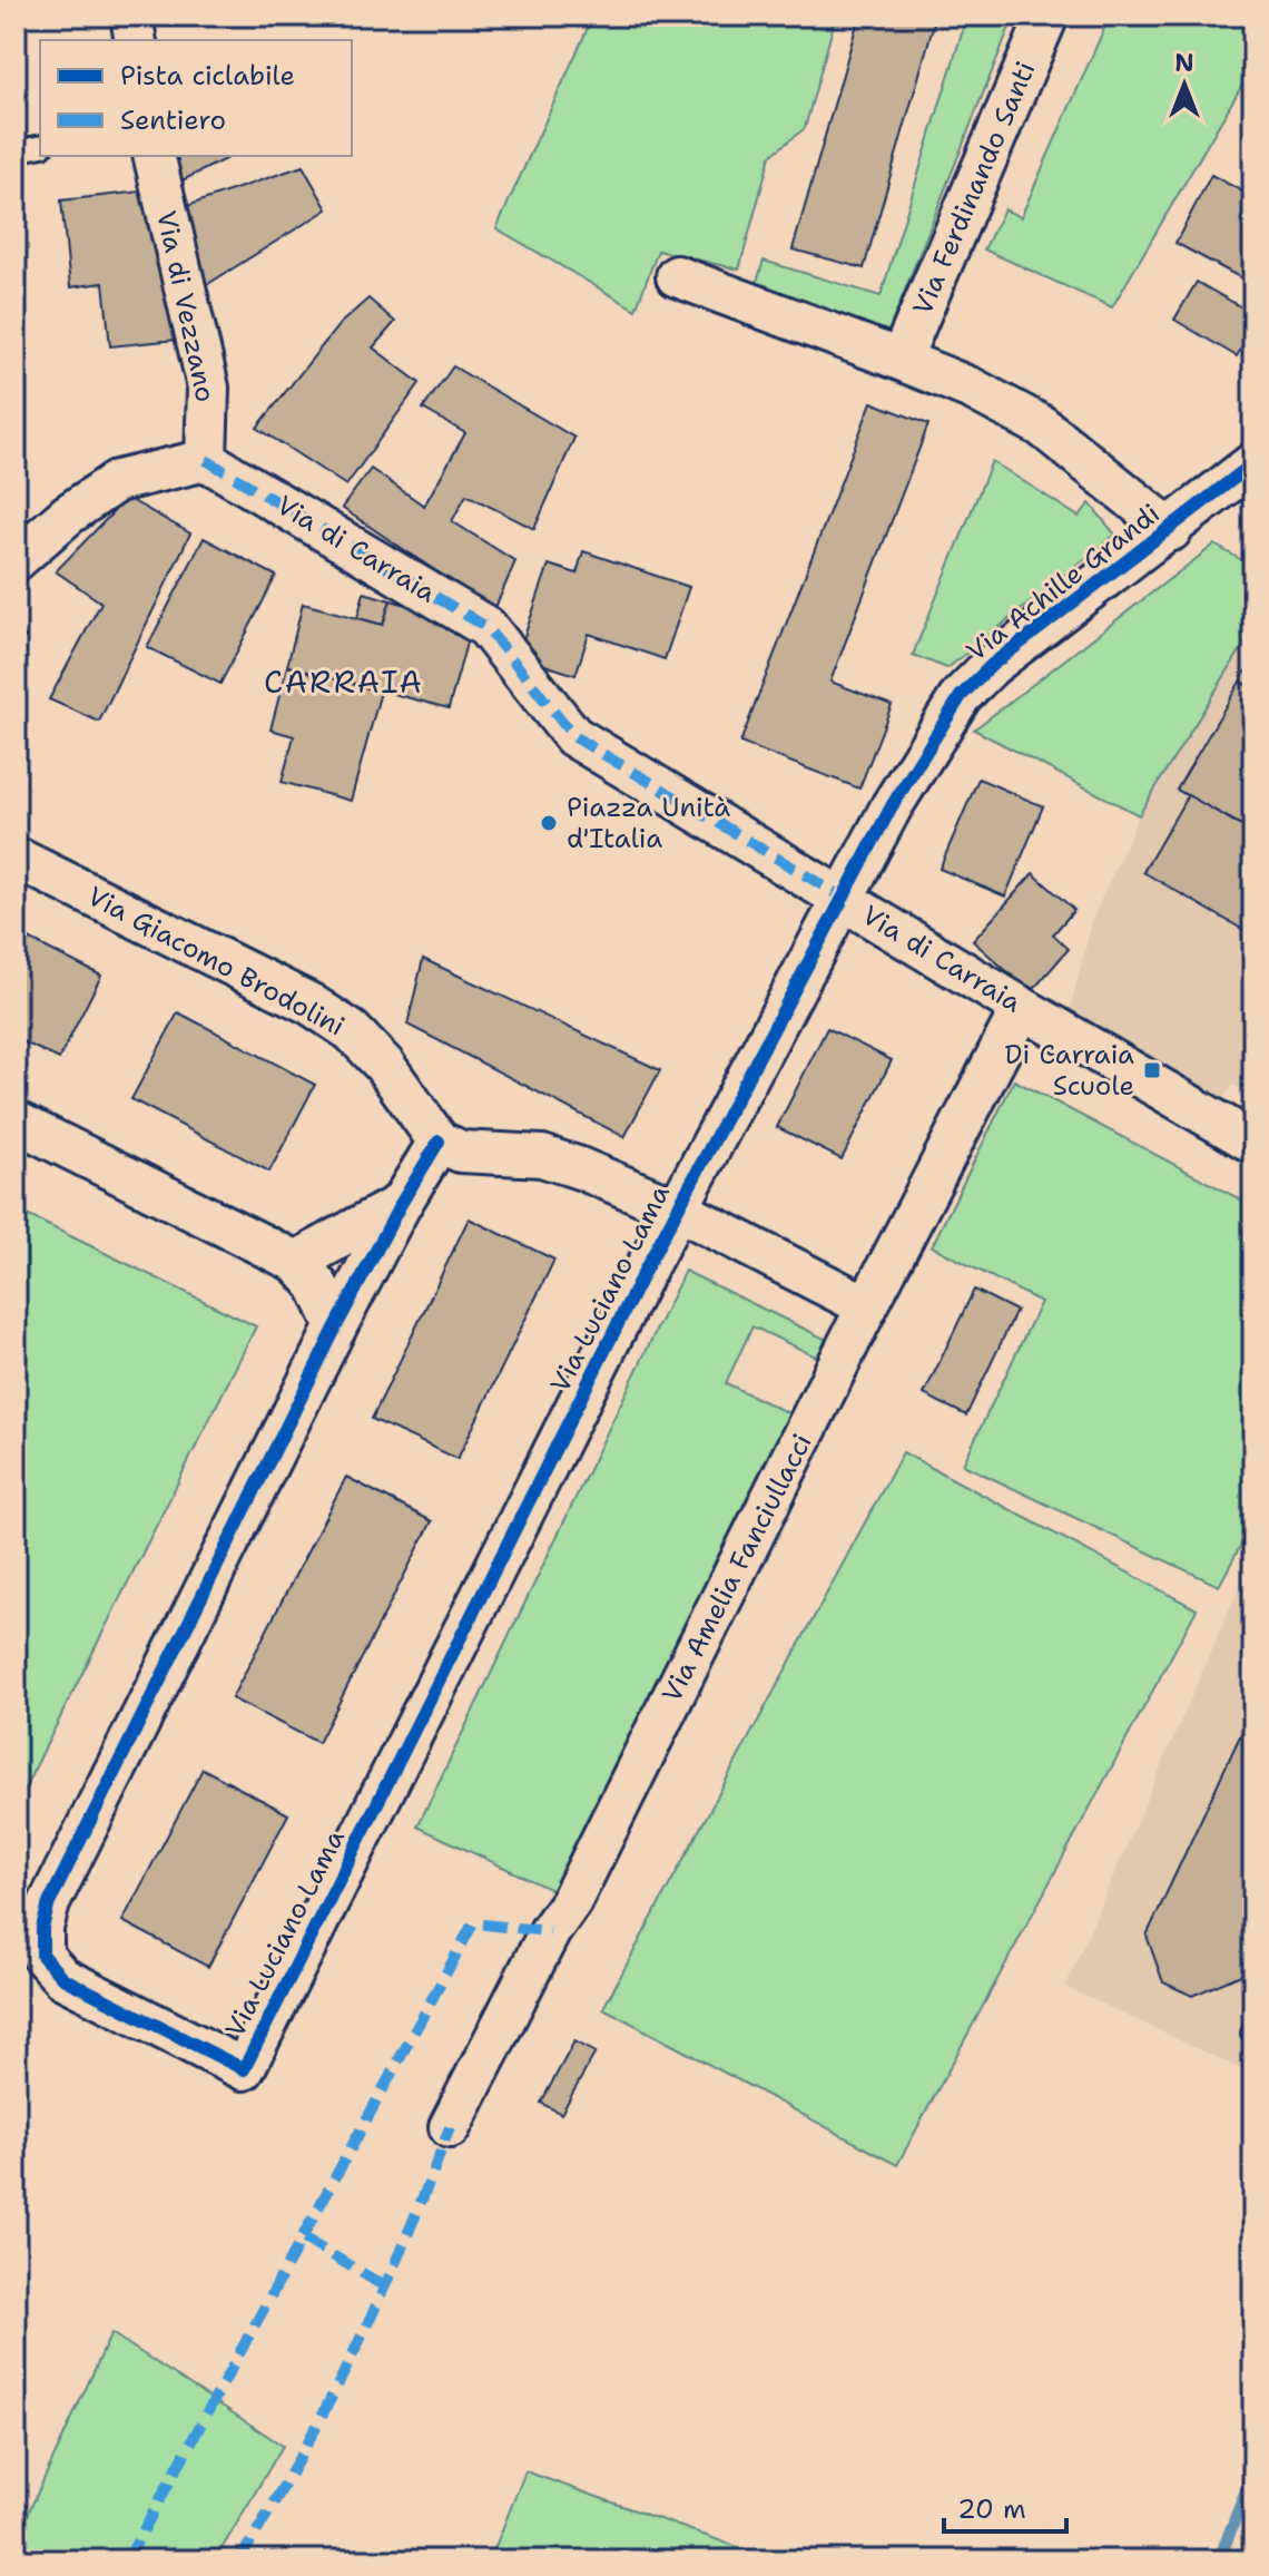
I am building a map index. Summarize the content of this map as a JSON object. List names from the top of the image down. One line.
{"streets":{"street":["Via Ferdinando Santi","Via di Vezzano","Via di Carraia","Via Achille Grandi","Via Giacomo Brodolini","Via Luciano Lama","Via Amelia Fanciullacci"]},"crossings":[["Via di Vezzano","Via di Carraia"],["Via di Carraia","Via Achille Grandi"],["Via di Carraia","Via Luciano Lama"],["Via di Carraia","Via Amelia Fanciullacci"],["Via Achille Grandi","Via Luciano Lama"],["Via Giacomo Brodolini","Via Luciano Lama"]],"districts":["CARRAIA"],"places":{"other":["Piazza Unità d'Italia"],"transit":["Di Carraia Scuole"]},"legend":["Pista ciclabile","Sentiero"],"scale_bar":"20 m","north":"top"}
